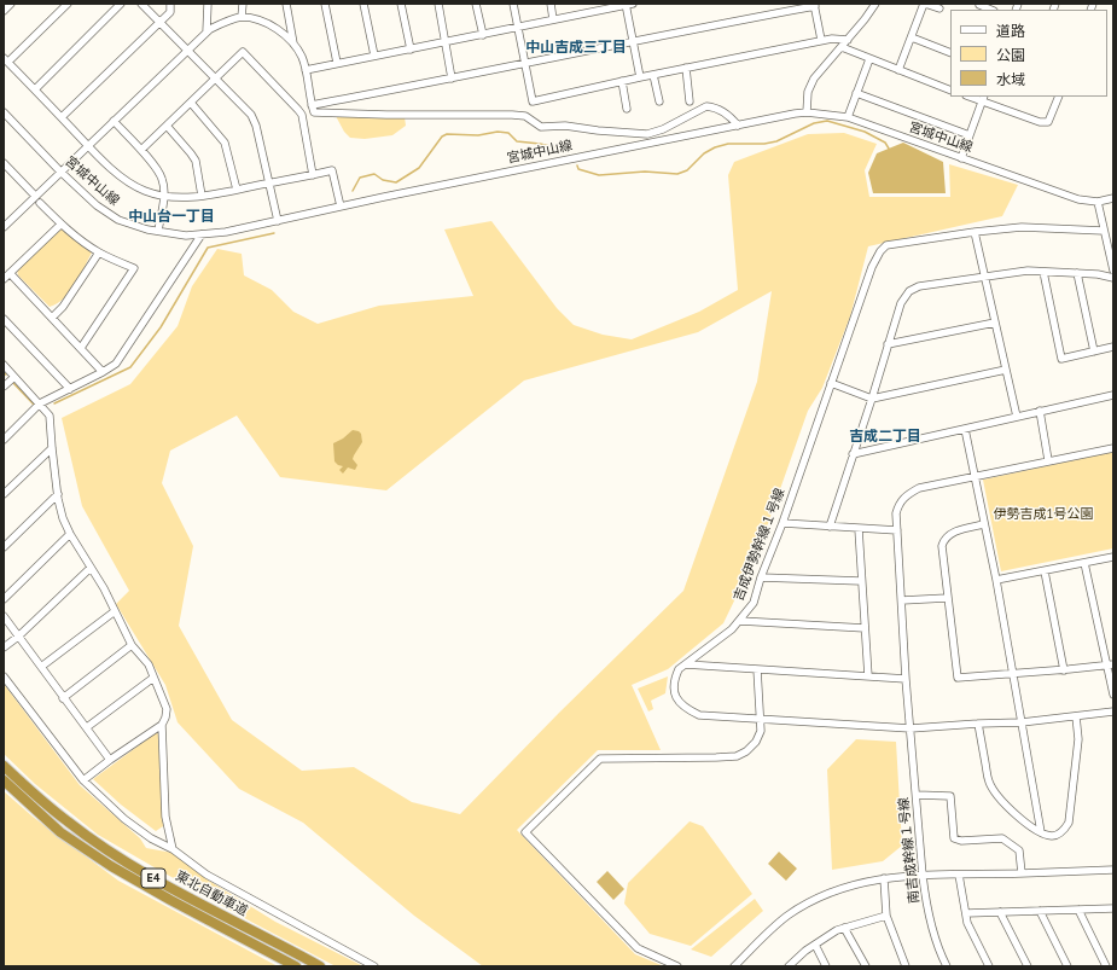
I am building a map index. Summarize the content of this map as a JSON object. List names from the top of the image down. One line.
{"streets":{"highway":["E4","東北自動車道"],"street":["宮城中山線","吉成伊勢幹線１号線","南吉成幹線１号線"]},"crossings":[["吉成伊勢幹線１号線","南吉成幹線１号線"]],"districts":["中山吉成三丁目","中山台一丁目","吉成二丁目"],"parks":["伊勢吉成1号公園"],"legend":["道路","公園","水域"]}
